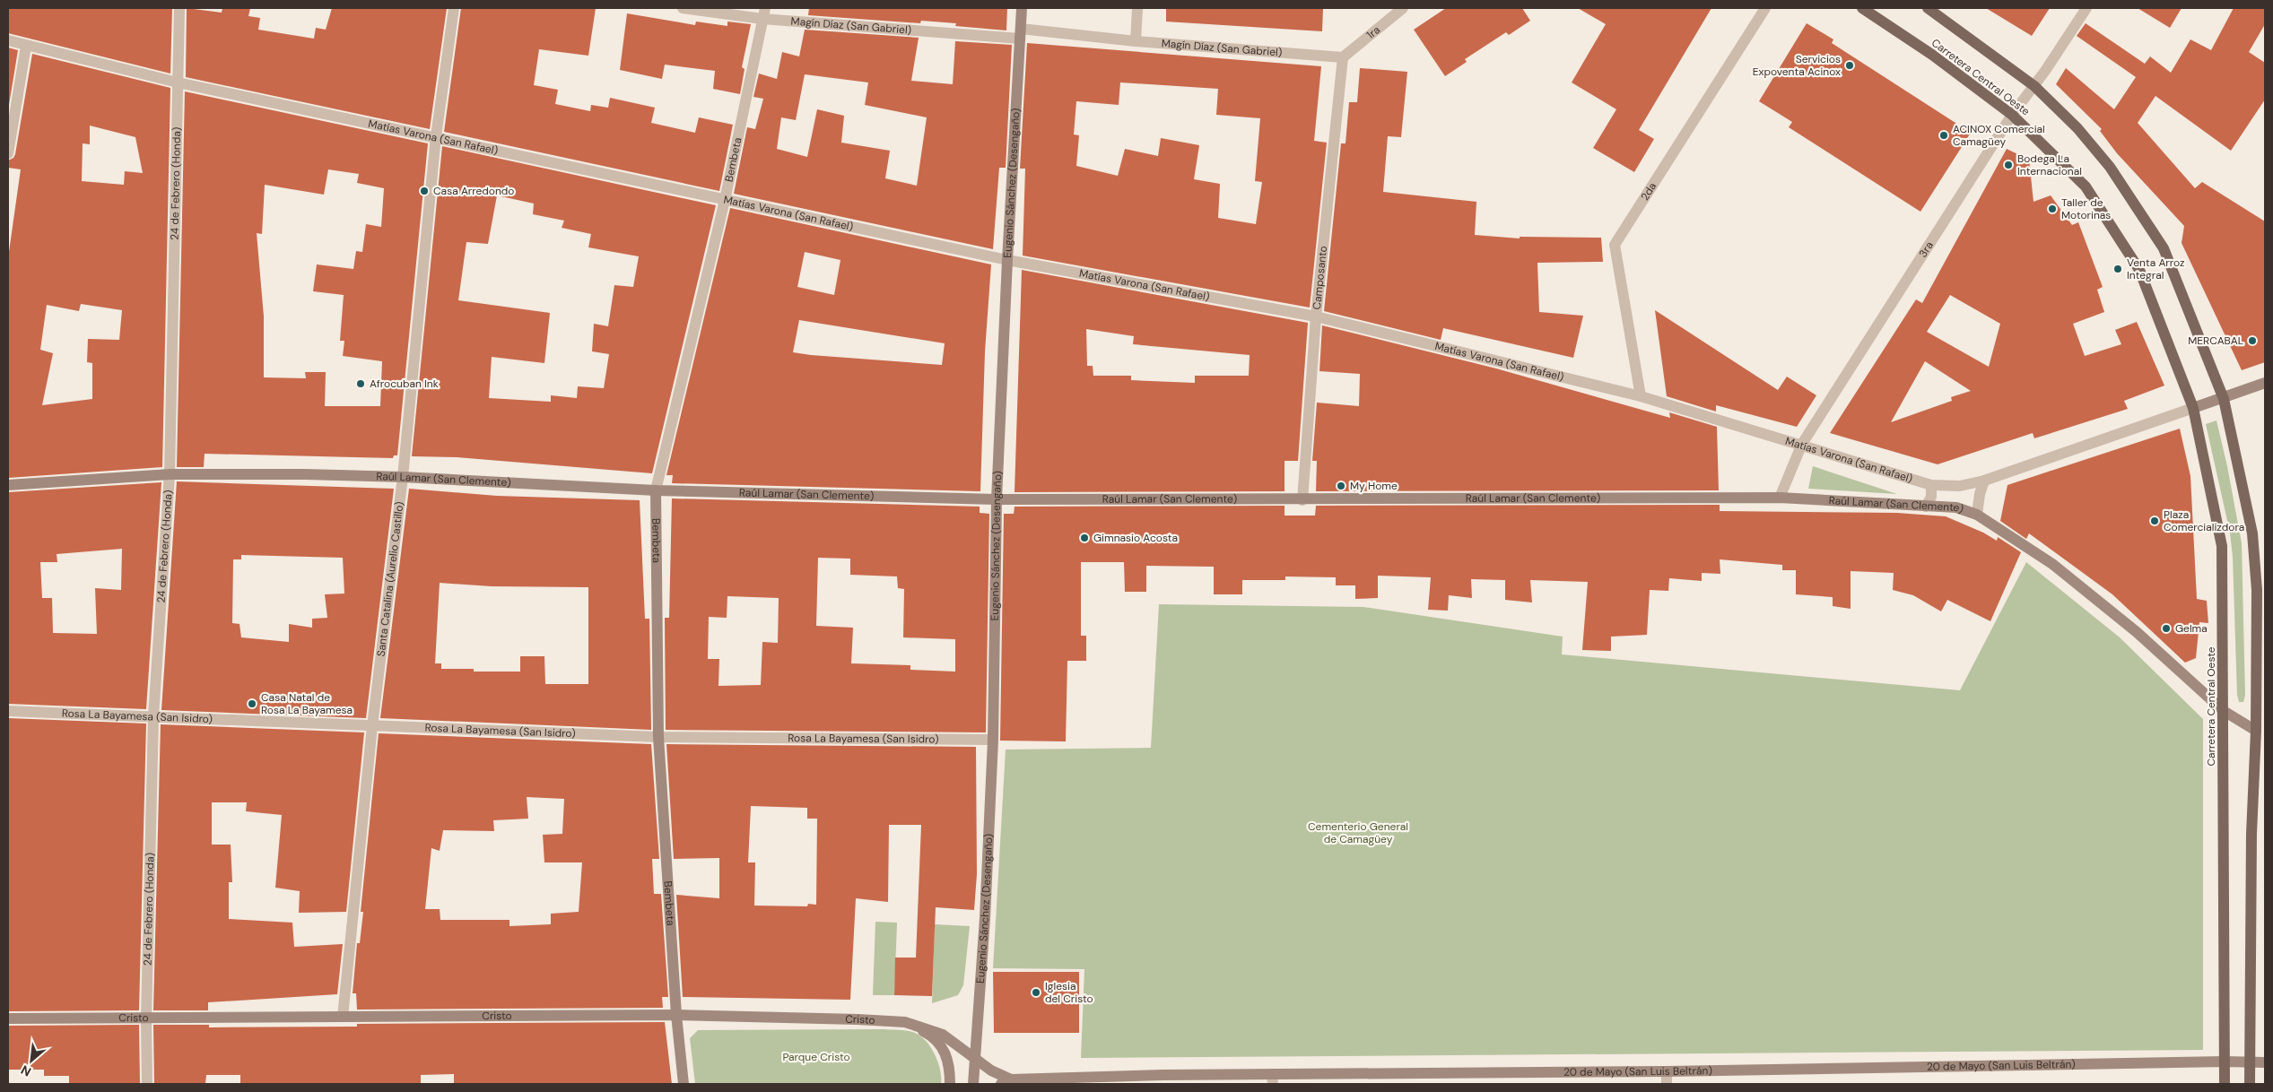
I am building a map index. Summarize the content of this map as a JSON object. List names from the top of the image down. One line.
{"streets":{"main road":["Carretera Central Oeste"],"street":["Magín Díaz (San Gabriel)","1ra","Matías Varona (San Rafael)","Bembeta","24 de Febrero (Honda)","Eugenio Sánchez (Desengaño)","2da","3ra","Camposanto","Raúl Lamar (San Clemente)","Santa Catalina (Aurelio Castillo)","Rosa La Bayamesa (San Isidro)","Cristo","20 de Mayo (San Luis Beltrán)"]},"crossings":[["Magín Díaz (San Gabriel)","1ra"],["Magín Díaz (San Gabriel)","Bembeta"],["Magín Díaz (San Gabriel)","Eugenio Sánchez (Desengaño)"],["Magín Díaz (San Gabriel)","Camposanto"],["1ra","Camposanto"],["Carretera Central Oeste","Matías Varona (San Rafael)"],["Carretera Central Oeste","3ra"],["Carretera Central Oeste","Raúl Lamar (San Clemente)"],["Carretera Central Oeste","20 de Mayo (San Luis Beltrán)"],["Matías Varona (San Rafael)","Bembeta"],["Matías Varona (San Rafael)","24 de Febrero (Honda)"],["Matías Varona (San Rafael)","Eugenio Sánchez (Desengaño)"],["Matías Varona (San Rafael)","2da"],["Matías Varona (San Rafael)","3ra"],["Matías Varona (San Rafael)","Camposanto"],["Matías Varona (San Rafael)","Santa Catalina (Aurelio Castillo)"],["Bembeta","Raúl Lamar (San Clemente)"],["Bembeta","Rosa La Bayamesa (San Isidro)"],["Bembeta","Cristo"],["24 de Febrero (Honda)","Raúl Lamar (San Clemente)"],["24 de Febrero (Honda)","Rosa La Bayamesa (San Isidro)"],["24 de Febrero (Honda)","Cristo"],["Eugenio Sánchez (Desengaño)","Raúl Lamar (San Clemente)"],["Eugenio Sánchez (Desengaño)","Rosa La Bayamesa (San Isidro)"],["Eugenio Sánchez (Desengaño)","Cristo"],["Eugenio Sánchez (Desengaño)","20 de Mayo (San Luis Beltrán)"],["3ra","Raúl Lamar (San Clemente)"],["Camposanto","Raúl Lamar (San Clemente)"],["Raúl Lamar (San Clemente)","Santa Catalina (Aurelio Castillo)"],["Santa Catalina (Aurelio Castillo)","Rosa La Bayamesa (San Isidro)"],["Santa Catalina (Aurelio Castillo)","Cristo"],["Cristo","20 de Mayo (San Luis Beltrán)"]],"parks":["Cementerio General de Camagüey","Parque Cristo"],"places":["Servicios Expoventa Acinox","ACINOX Comercial Camagüey","Bodega La Internacional","Casa Arredondo","Taller de Motorinas","Venta Arroz Integral","MERCABAL","Afrocuban Ink","My Home","Plaza Comercializdora","Gimnasio Acosta","Gelma","Casa Natal de Rosa La Bayamesa","Iglesia del Cristo"],"north":"bottom left"}
